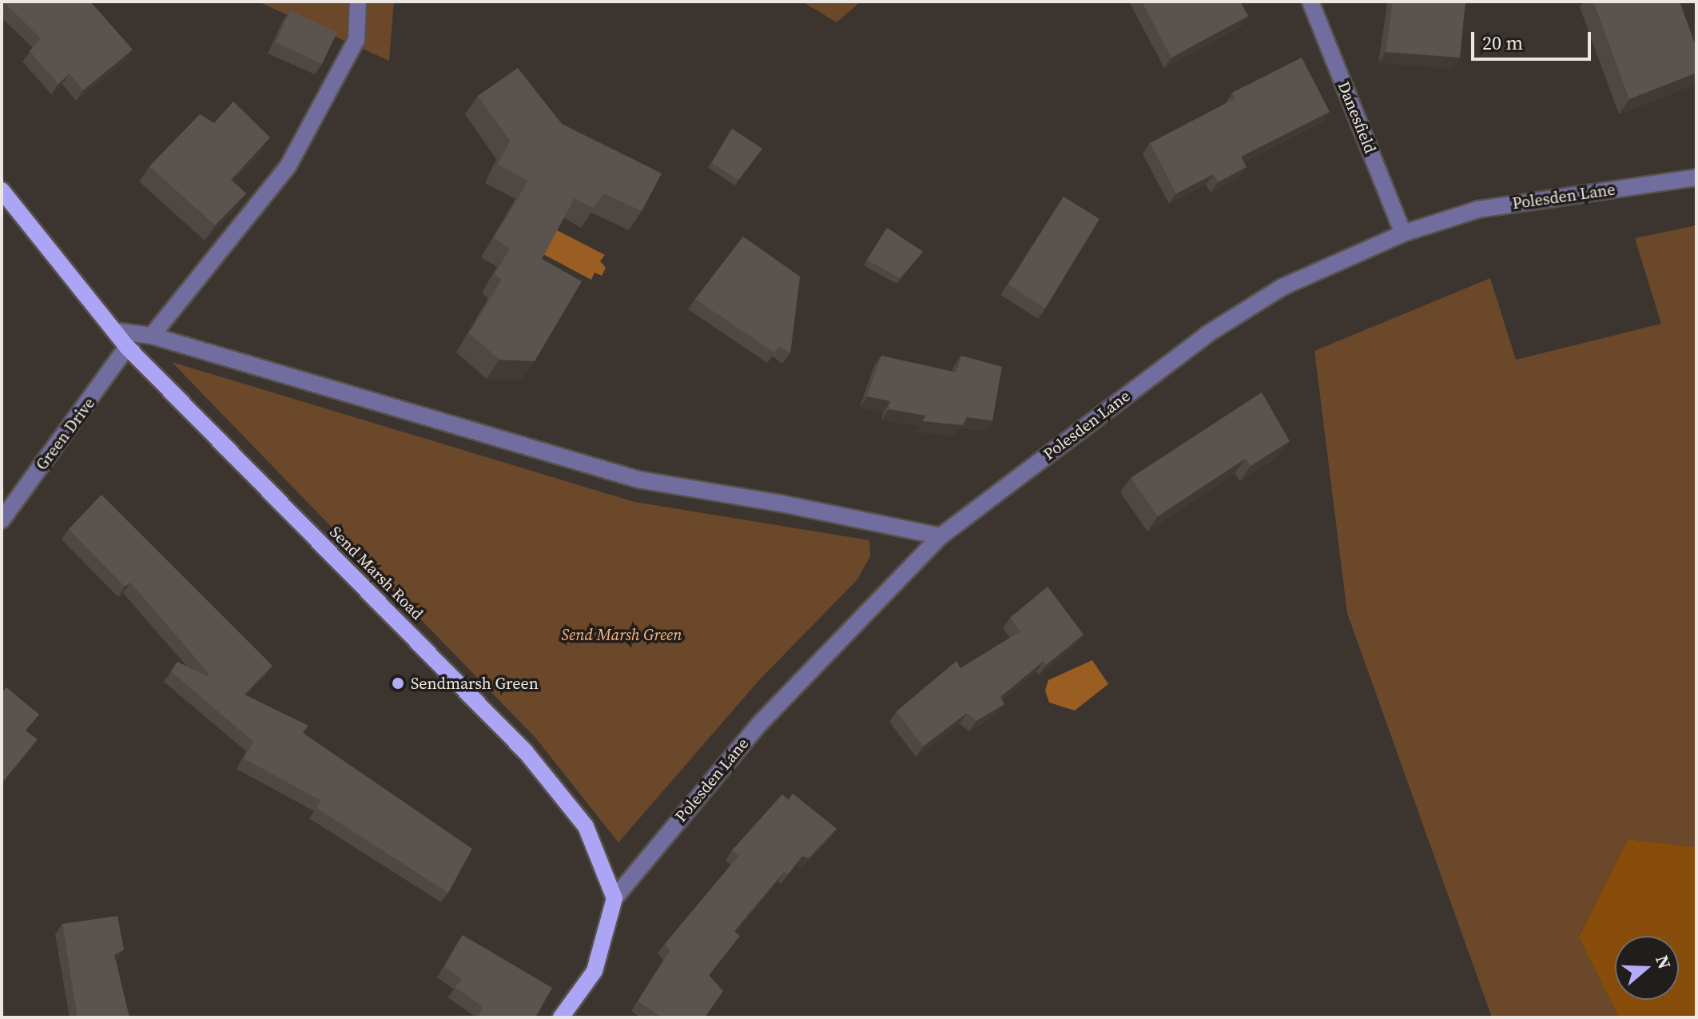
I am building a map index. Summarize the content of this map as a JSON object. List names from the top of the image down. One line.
{"streets":{"main road":["Send Marsh Road"],"street":["Danesfield","Polesden Lane","Green Drive"]},"crossings":[["Danesfield","Polesden Lane"],["Polesden Lane","Send Marsh Road"],["Green Drive","Send Marsh Road"]],"parks":["Send Marsh Green"],"places":["Sendmarsh Green"],"scale_bar":"20 m","north":"right"}
